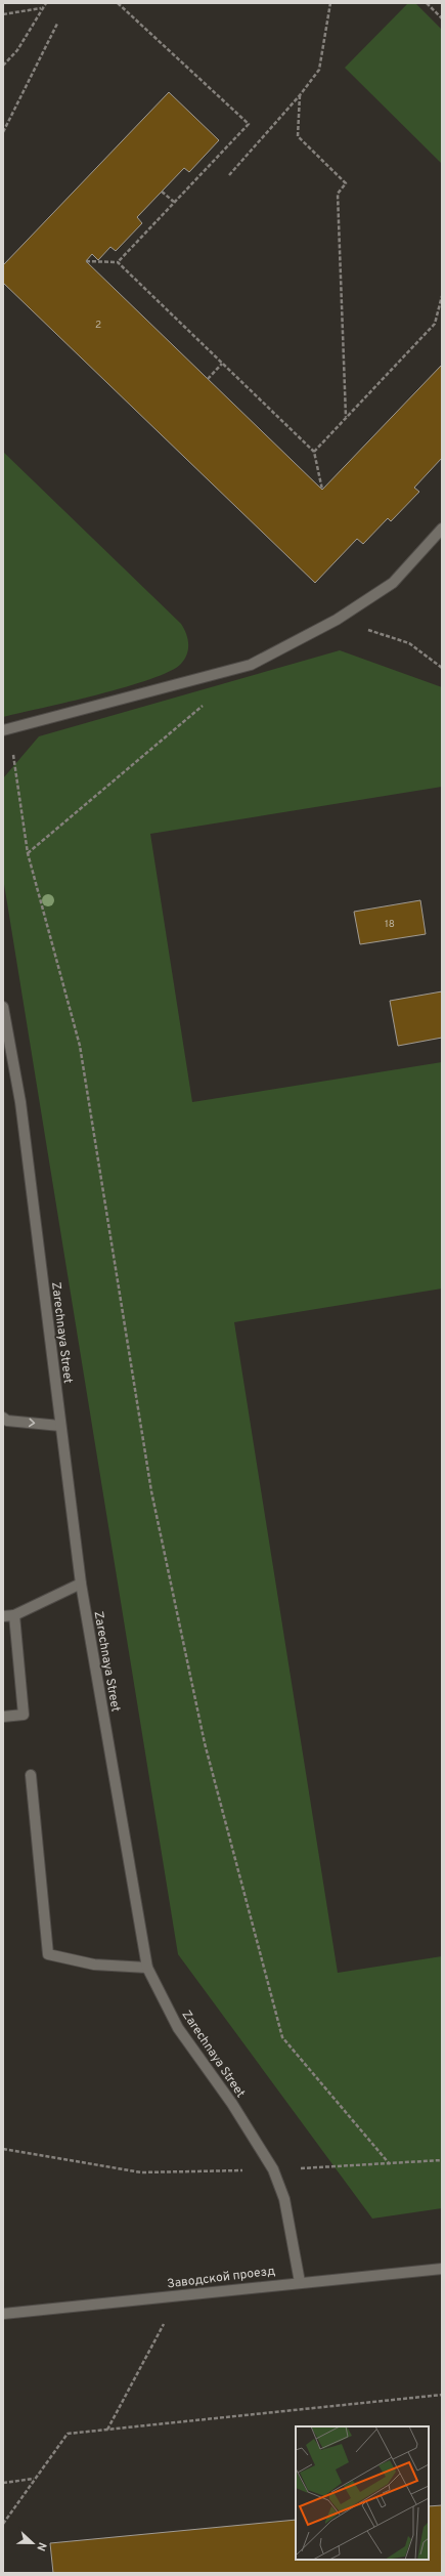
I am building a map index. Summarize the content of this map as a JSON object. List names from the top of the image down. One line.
{"streets":{"street":["Zarechnaya Street","Заводской проезд"]},"crossings":[["Zarechnaya Street","Заводской проезд"]],"house_numbers":["2","18"],"north":"right"}
